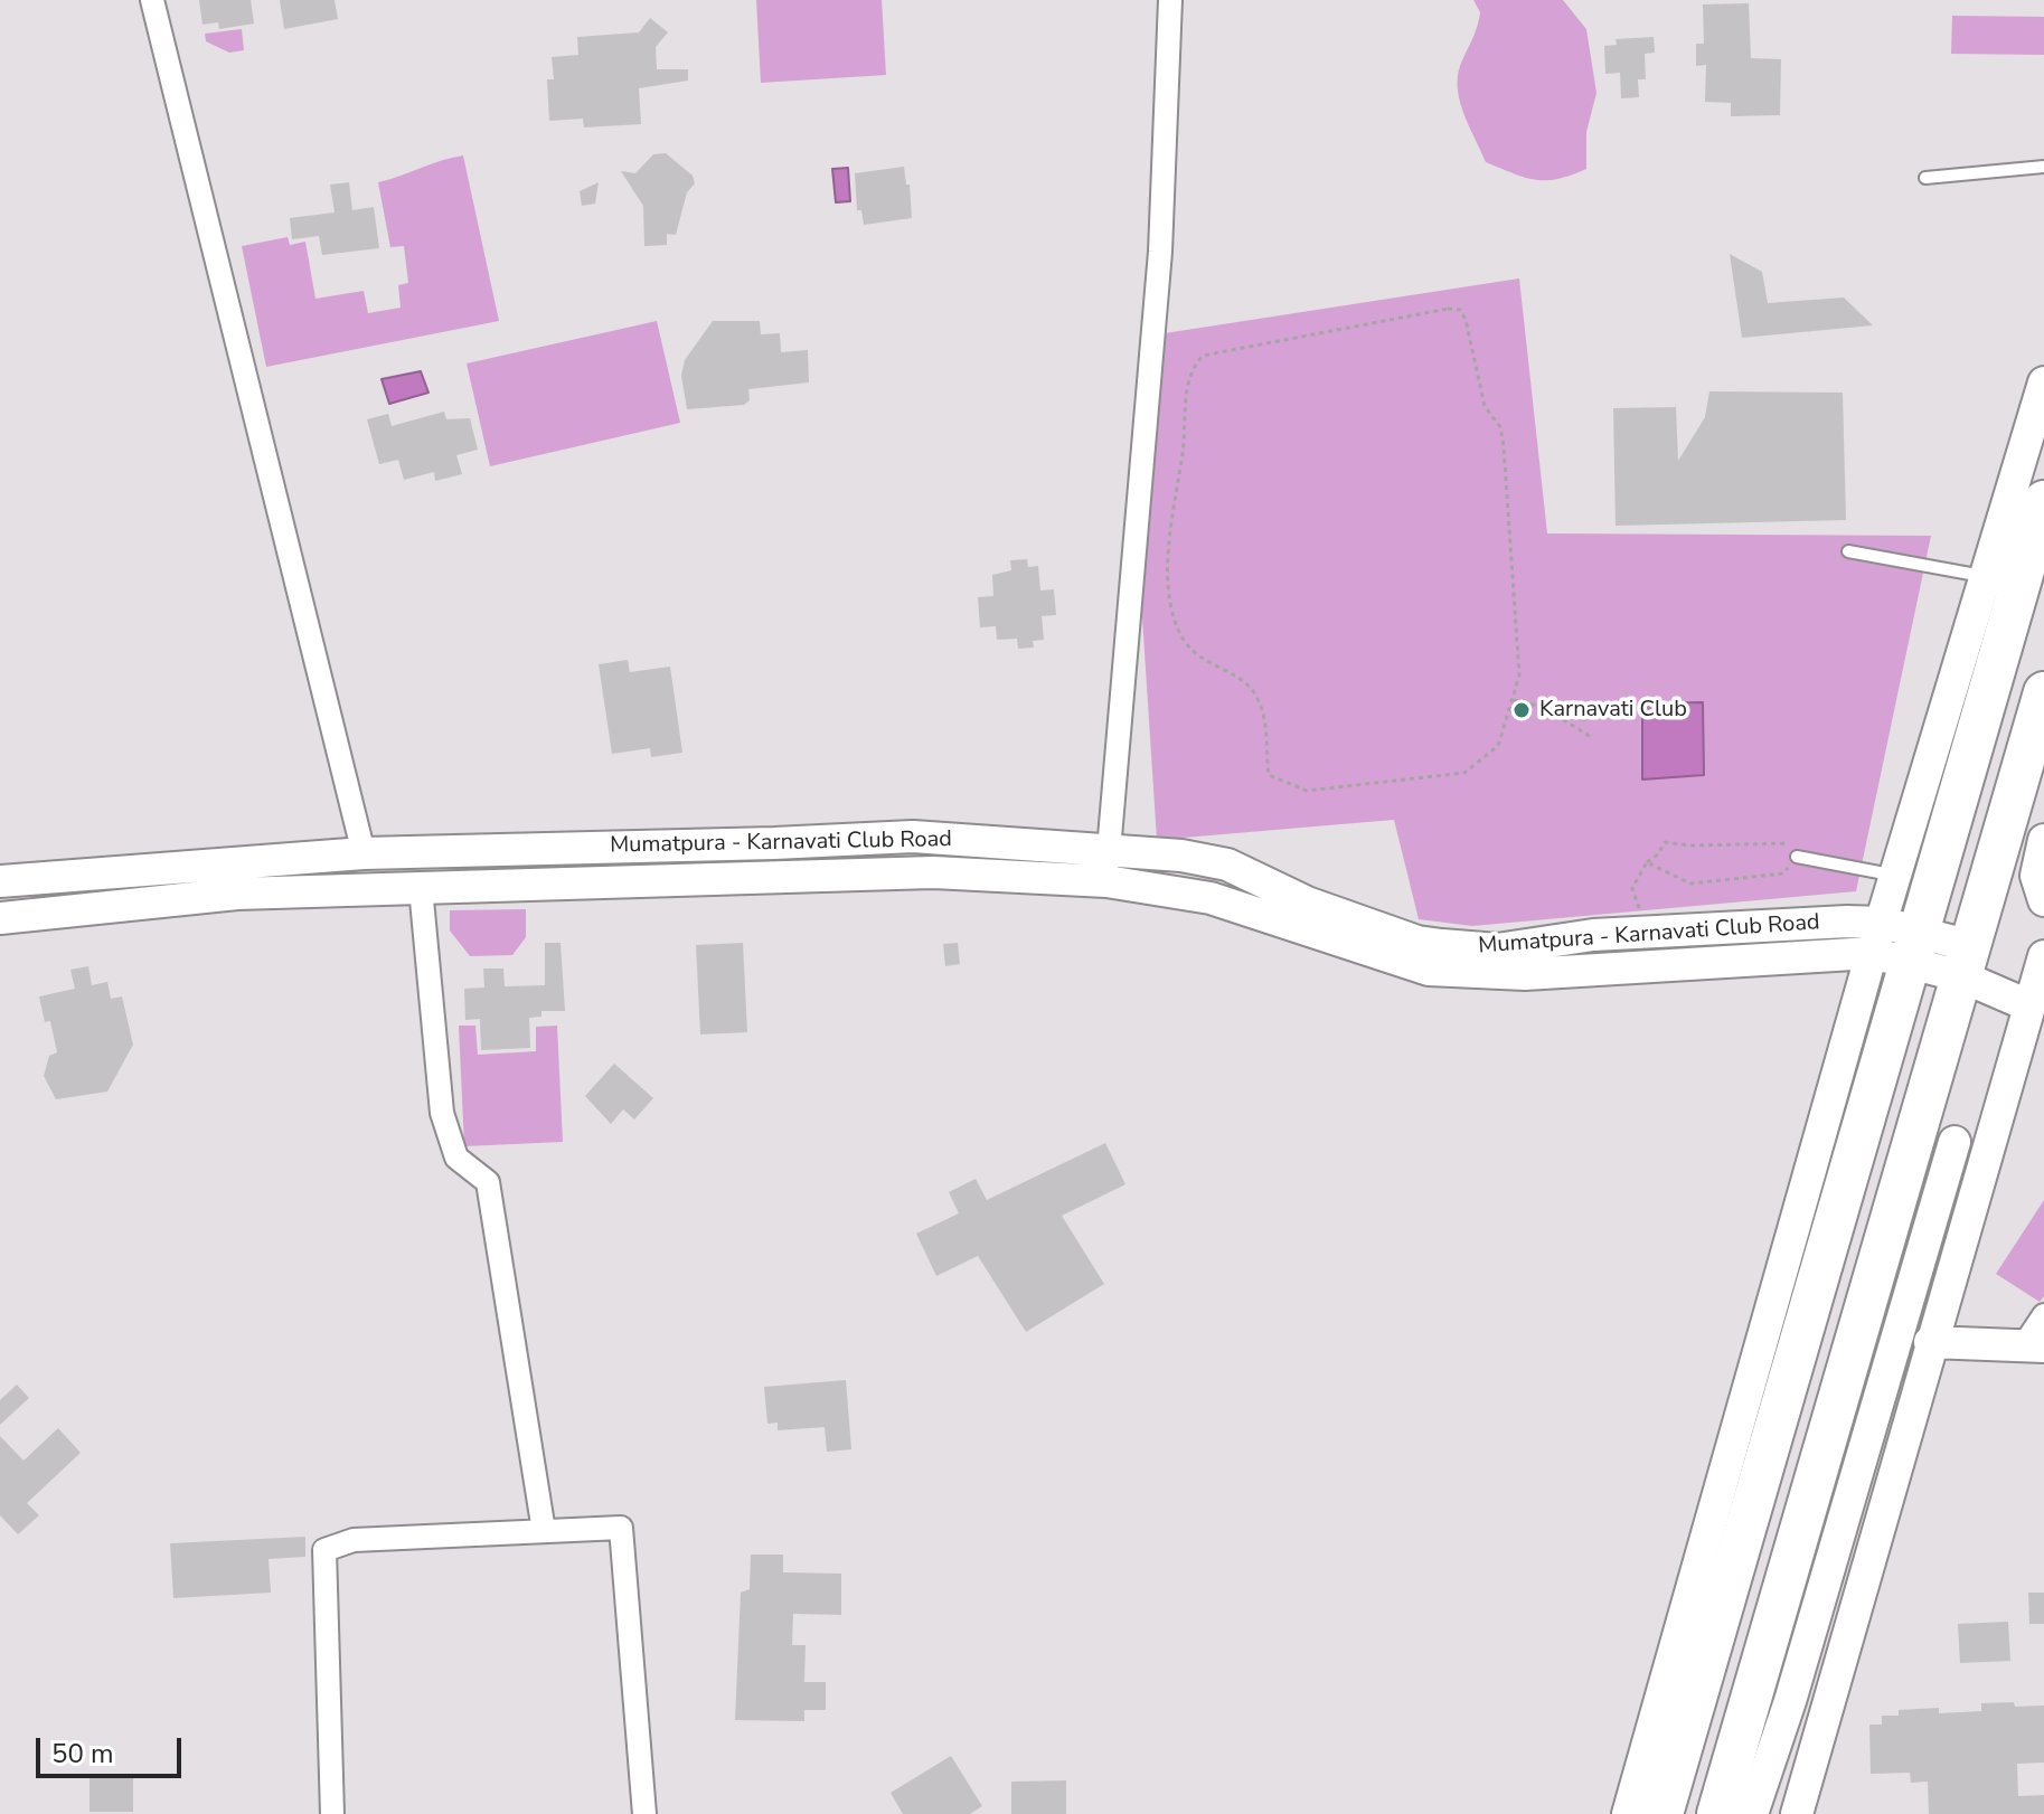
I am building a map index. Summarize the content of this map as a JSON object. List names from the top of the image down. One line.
{"streets":{"street":["Mumatpura - Karnavati Club Road"]},"places":["Karnavati Club"],"scale_bar":"50 m"}
